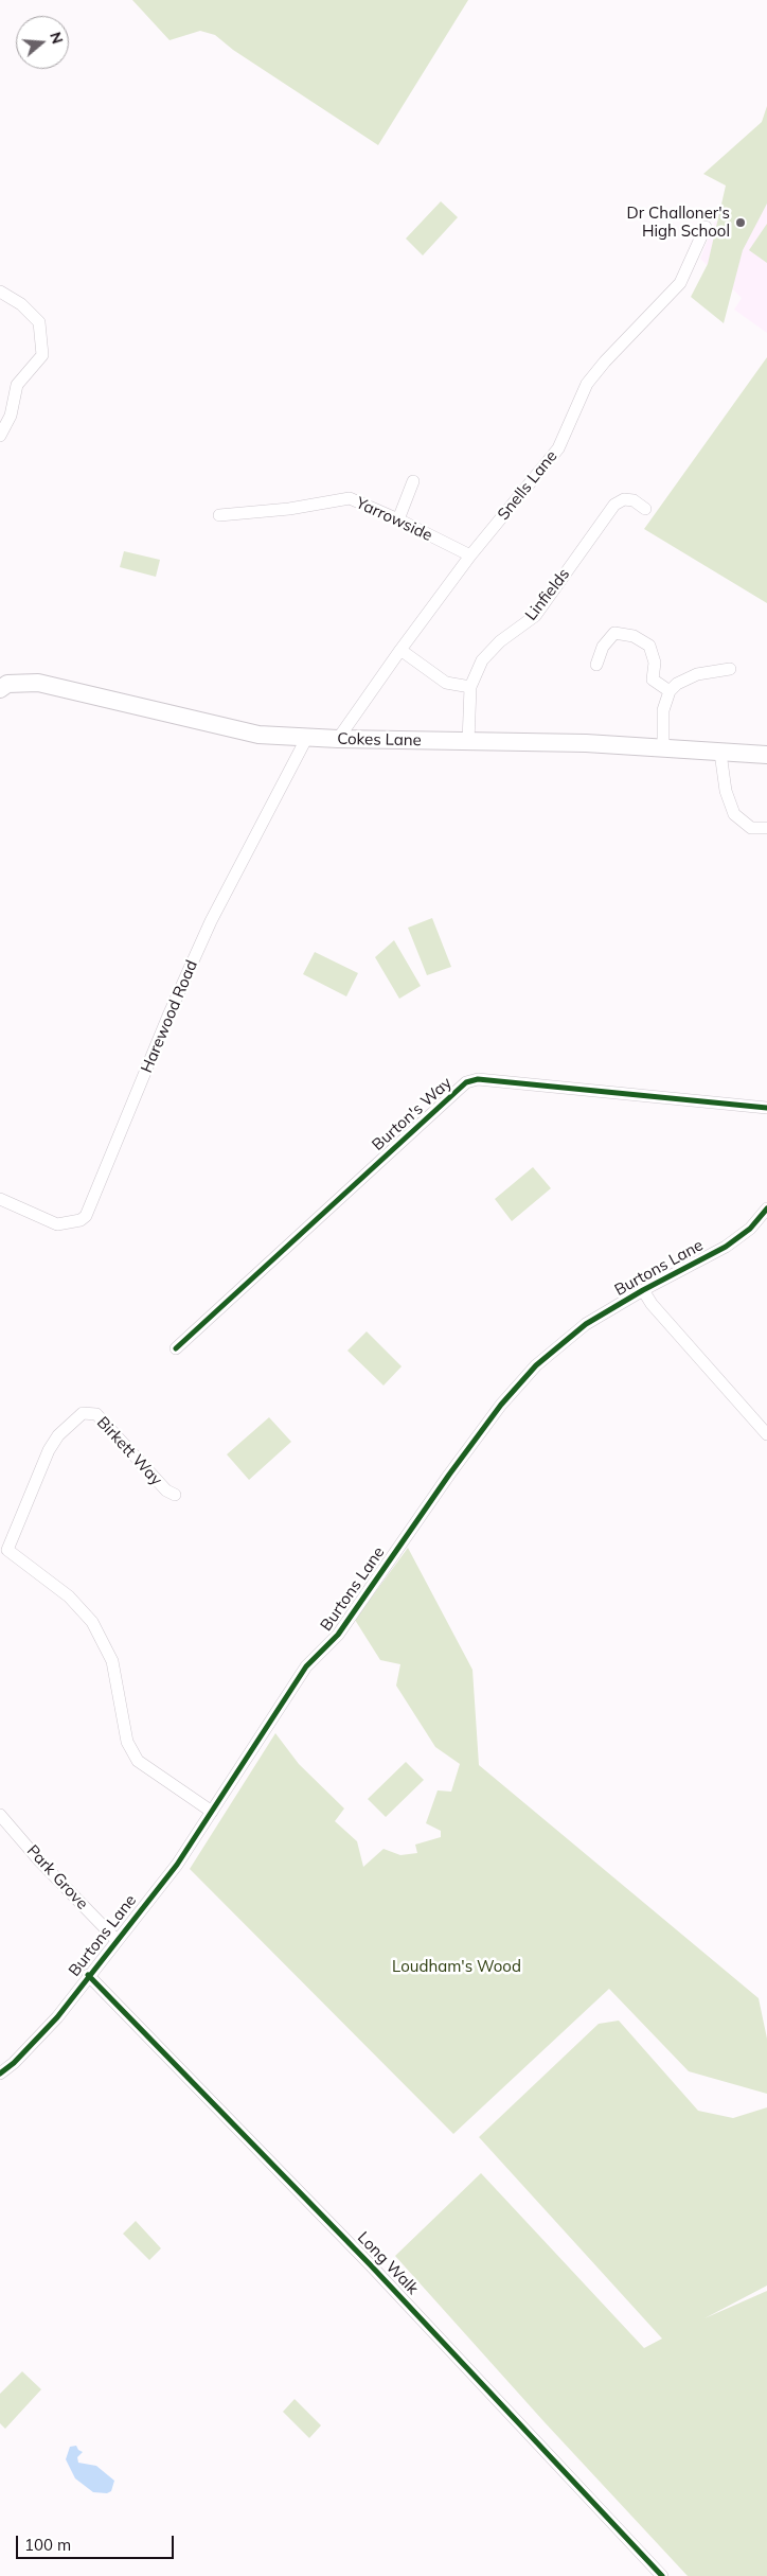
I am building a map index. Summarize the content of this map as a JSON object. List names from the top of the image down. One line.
{"streets":{"main road":["Cokes Lane"],"street":["Snells Lane","Yarrowside","Linfields","Harewood Road","Burton's Way","Burtons Lane","Birkett Way","Park Grove","Long Walk"]},"crossings":[["Snells Lane","Yarrowside"],["Snells Lane","Cokes Lane"],["Linfields","Cokes Lane"],["Cokes Lane","Harewood Road"],["Burtons Lane","Birkett Way"],["Burtons Lane","Park Grove"],["Burtons Lane","Long Walk"]],"parks":["Loudham's Wood"],"places":["Dr Challoner's High School"],"scale_bar":"100 m","north":"right"}
